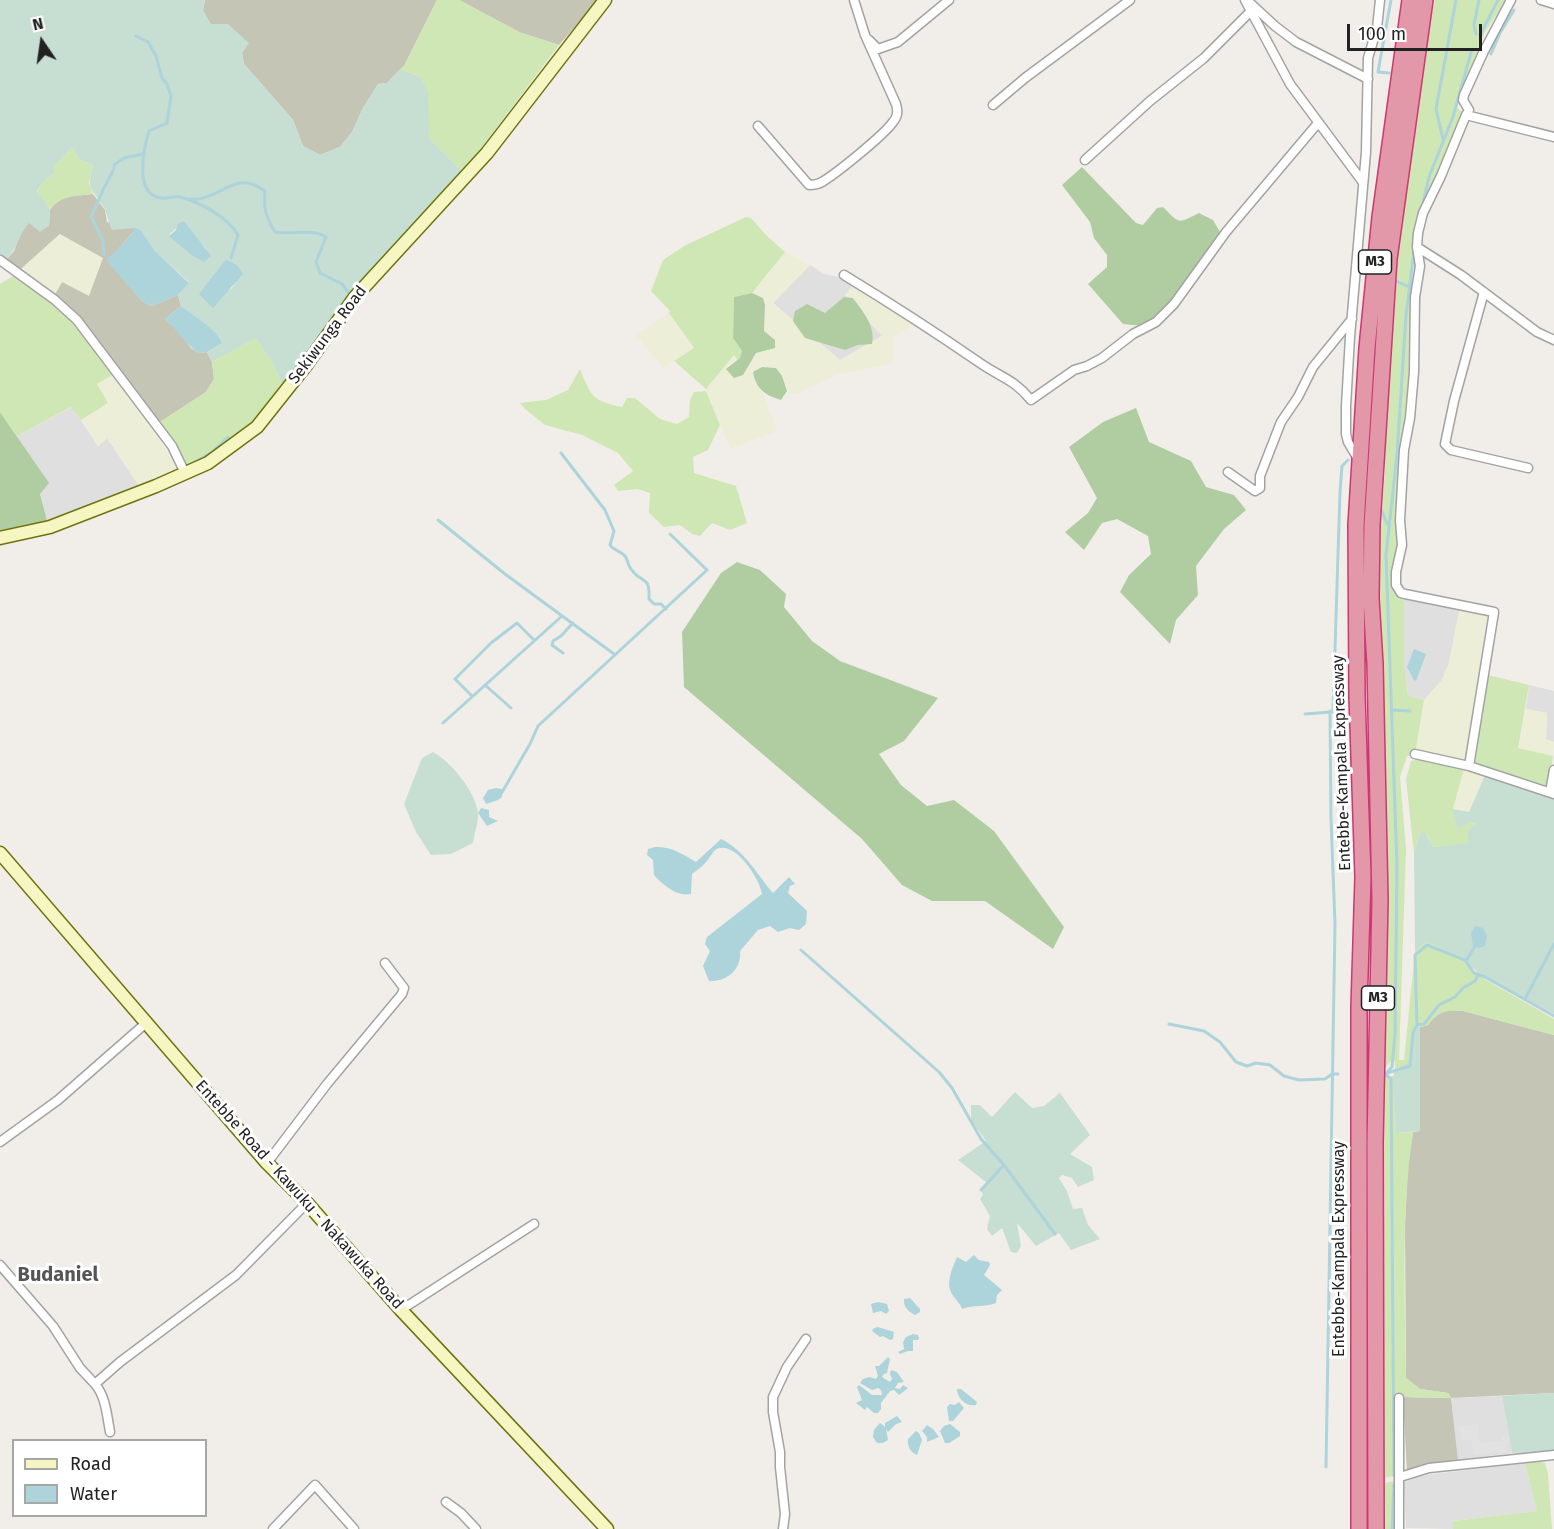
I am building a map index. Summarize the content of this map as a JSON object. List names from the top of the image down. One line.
{"streets":{"highway":["M3","Entebbe-Kampala Expressway"],"main road":["Sekiwunga Road","Entebbe Road - Kawuku - Nakawuka Road"]},"districts":["Budaniel"],"legend":["Road","Water"],"scale_bar":"100 m","north":"top"}
